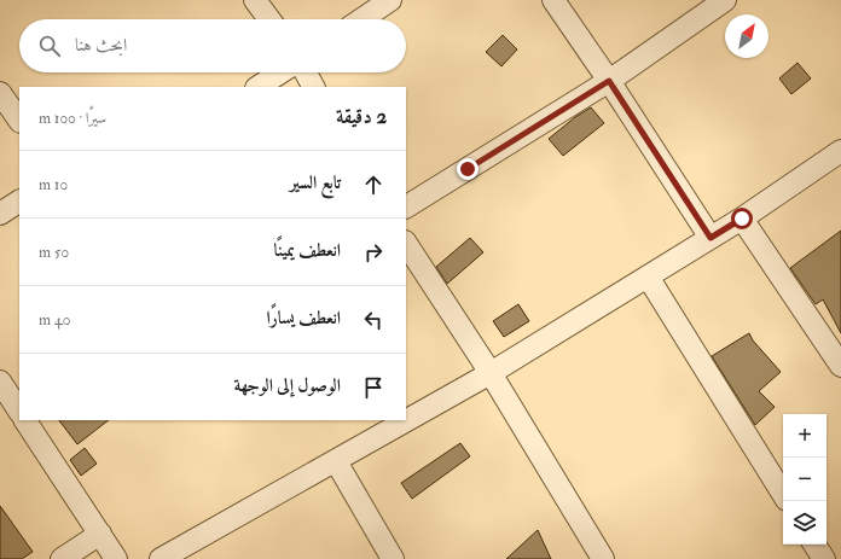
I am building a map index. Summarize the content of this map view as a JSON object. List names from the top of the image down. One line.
{"north":"top right","page":{"search":"ابحث هنا","heading":["2 دقيقة","سيرًا · 100 m"],"list":[["تابع السير","10 m"],["انعطف يمينًا","50 m"],["انعطف يسارًا","40 m"],"الوصول إلى الوجهة"],"map_buttons":["+","−"]}}
